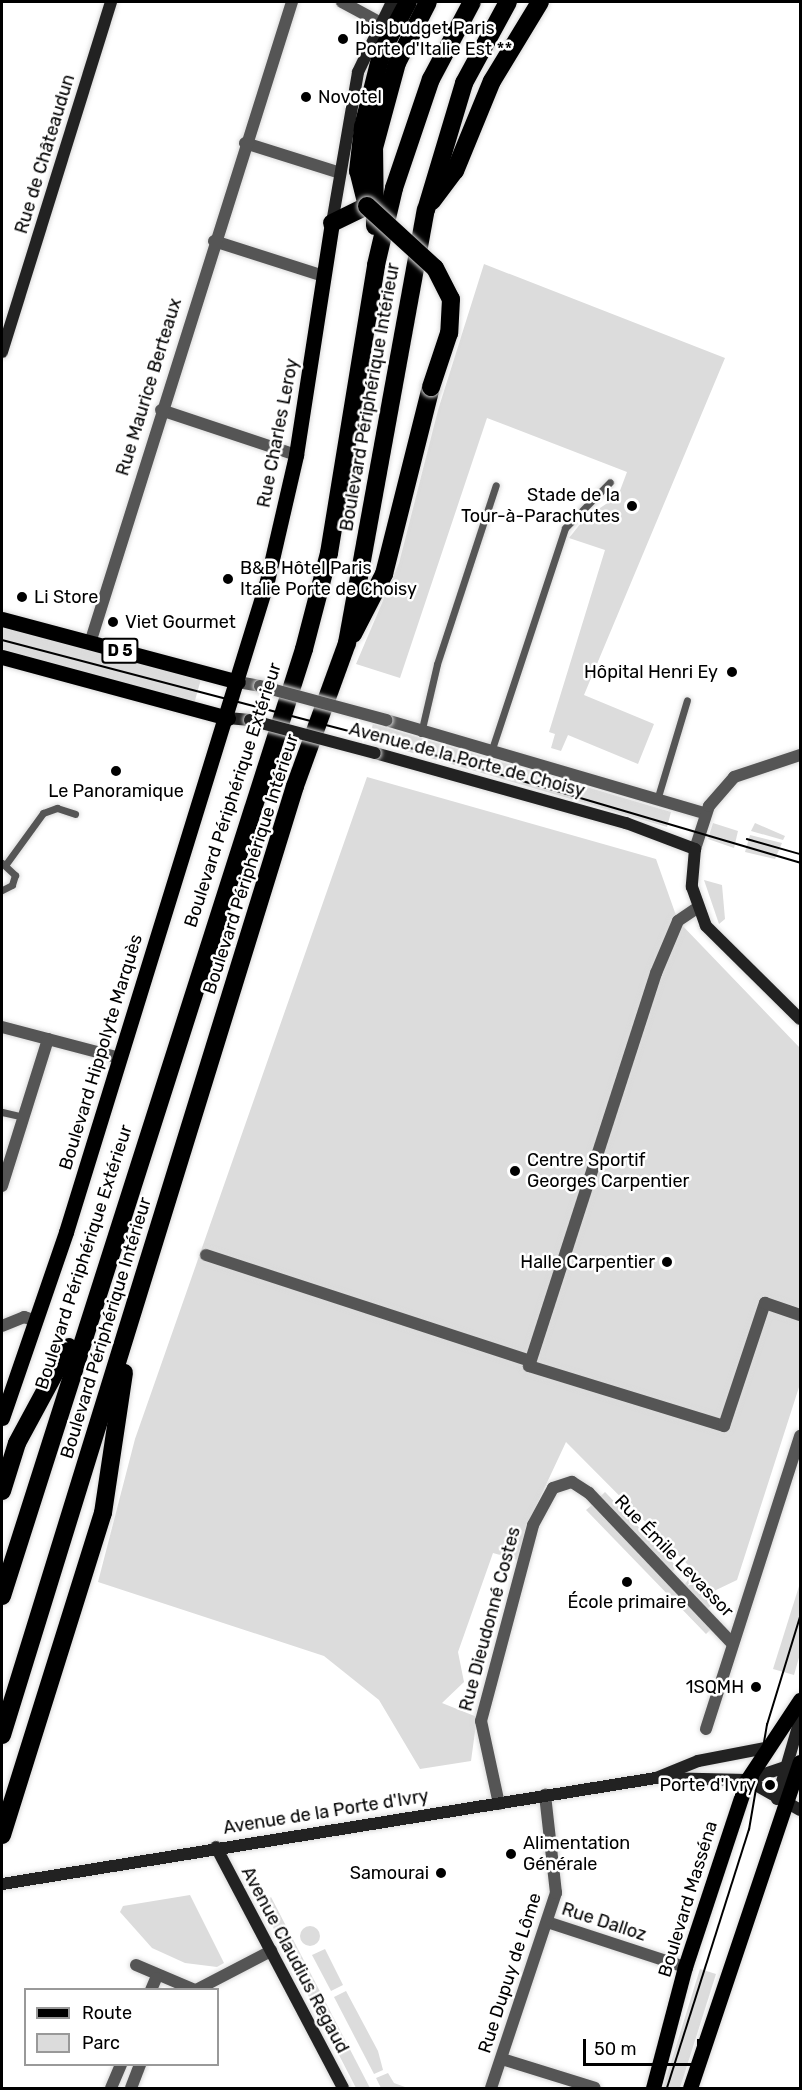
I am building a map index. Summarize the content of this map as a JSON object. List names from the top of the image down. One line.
{"streets":{"highway":["Boulevard Périphérique Intérieur","Boulevard Périphérique Extérieur"],"main road":["Rue de Châteaudun","Rue Charles Leroy","D 5","Avenue de la Porte de Choisy","Boulevard Hippolyte Marquès","Avenue de la Porte d'Ivry","Boulevard Masséna","Avenue Claudius Regaud"],"street":["Rue Maurice Berteaux","Rue Émile Levassor","Rue Dieudonné Costes","Rue Dalloz","Rue Dupuy de Lôme"]},"crossings":[["Rue Maurice Berteaux","D 5"],["Rue Charles Leroy","D 5"],["Rue Charles Leroy","Avenue de la Porte de Choisy"],["Rue Charles Leroy","Boulevard Hippolyte Marquès"],["D 5","Avenue de la Porte de Choisy"],["D 5","Boulevard Hippolyte Marquès"],["Avenue de la Porte de Choisy","Boulevard Hippolyte Marquès"],["Rue Émile Levassor","Rue Dieudonné Costes"],["Rue Dieudonné Costes","Avenue de la Porte d'Ivry"],["Avenue de la Porte d'Ivry","Boulevard Masséna"],["Avenue de la Porte d'Ivry","Avenue Claudius Regaud"],["Avenue de la Porte d'Ivry","Rue Dupuy de Lôme"],["Boulevard Masséna","Rue Dalloz"],["Rue Dalloz","Rue Dupuy de Lôme"]],"places":["Ibis budget Paris Porte d'Italie Est **","Novotel","Stade de la Tour-à-Parachutes","B&B Hôtel Paris Italie Porte de Choisy","Li Store","Viet Gourmet","Hôpital Henri Ey","Le Panoramique","Centre Sportif Georges Carpentier","Halle Carpentier","École primaire","1SQMH","Porte d'Ivry","Alimentation Générale","Samourai"],"legend":["Route","Parc"],"scale_bar":"50 m"}
